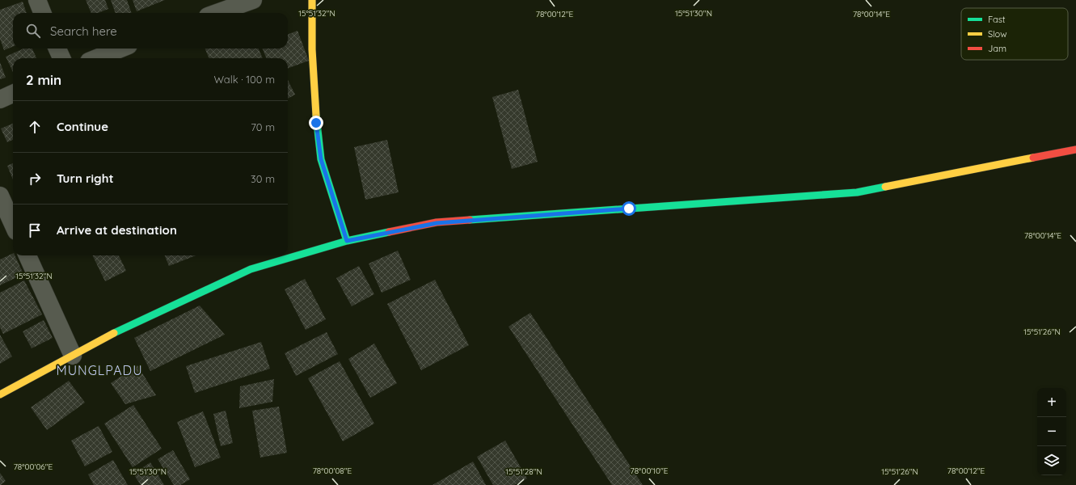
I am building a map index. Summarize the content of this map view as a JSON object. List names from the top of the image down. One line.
{"districts":["MUNGLPADU"],"legend":["Fast","Slow","Jam"],"page":{"search":"Search here","heading":["2 min","Walk · 100 m"],"list":[["Continue","70 m"],["Turn right","30 m"],"Arrive at destination"],"map_buttons":["+","−"]},"coordinates":["15°51'32\"N","15°51'30\"N","78°00'12\"E","78°00'14\"E","15°51'26\"N","78°00'06\"E","78°00'08\"E","78°00'10\"E","15°51'28\"N"]}
